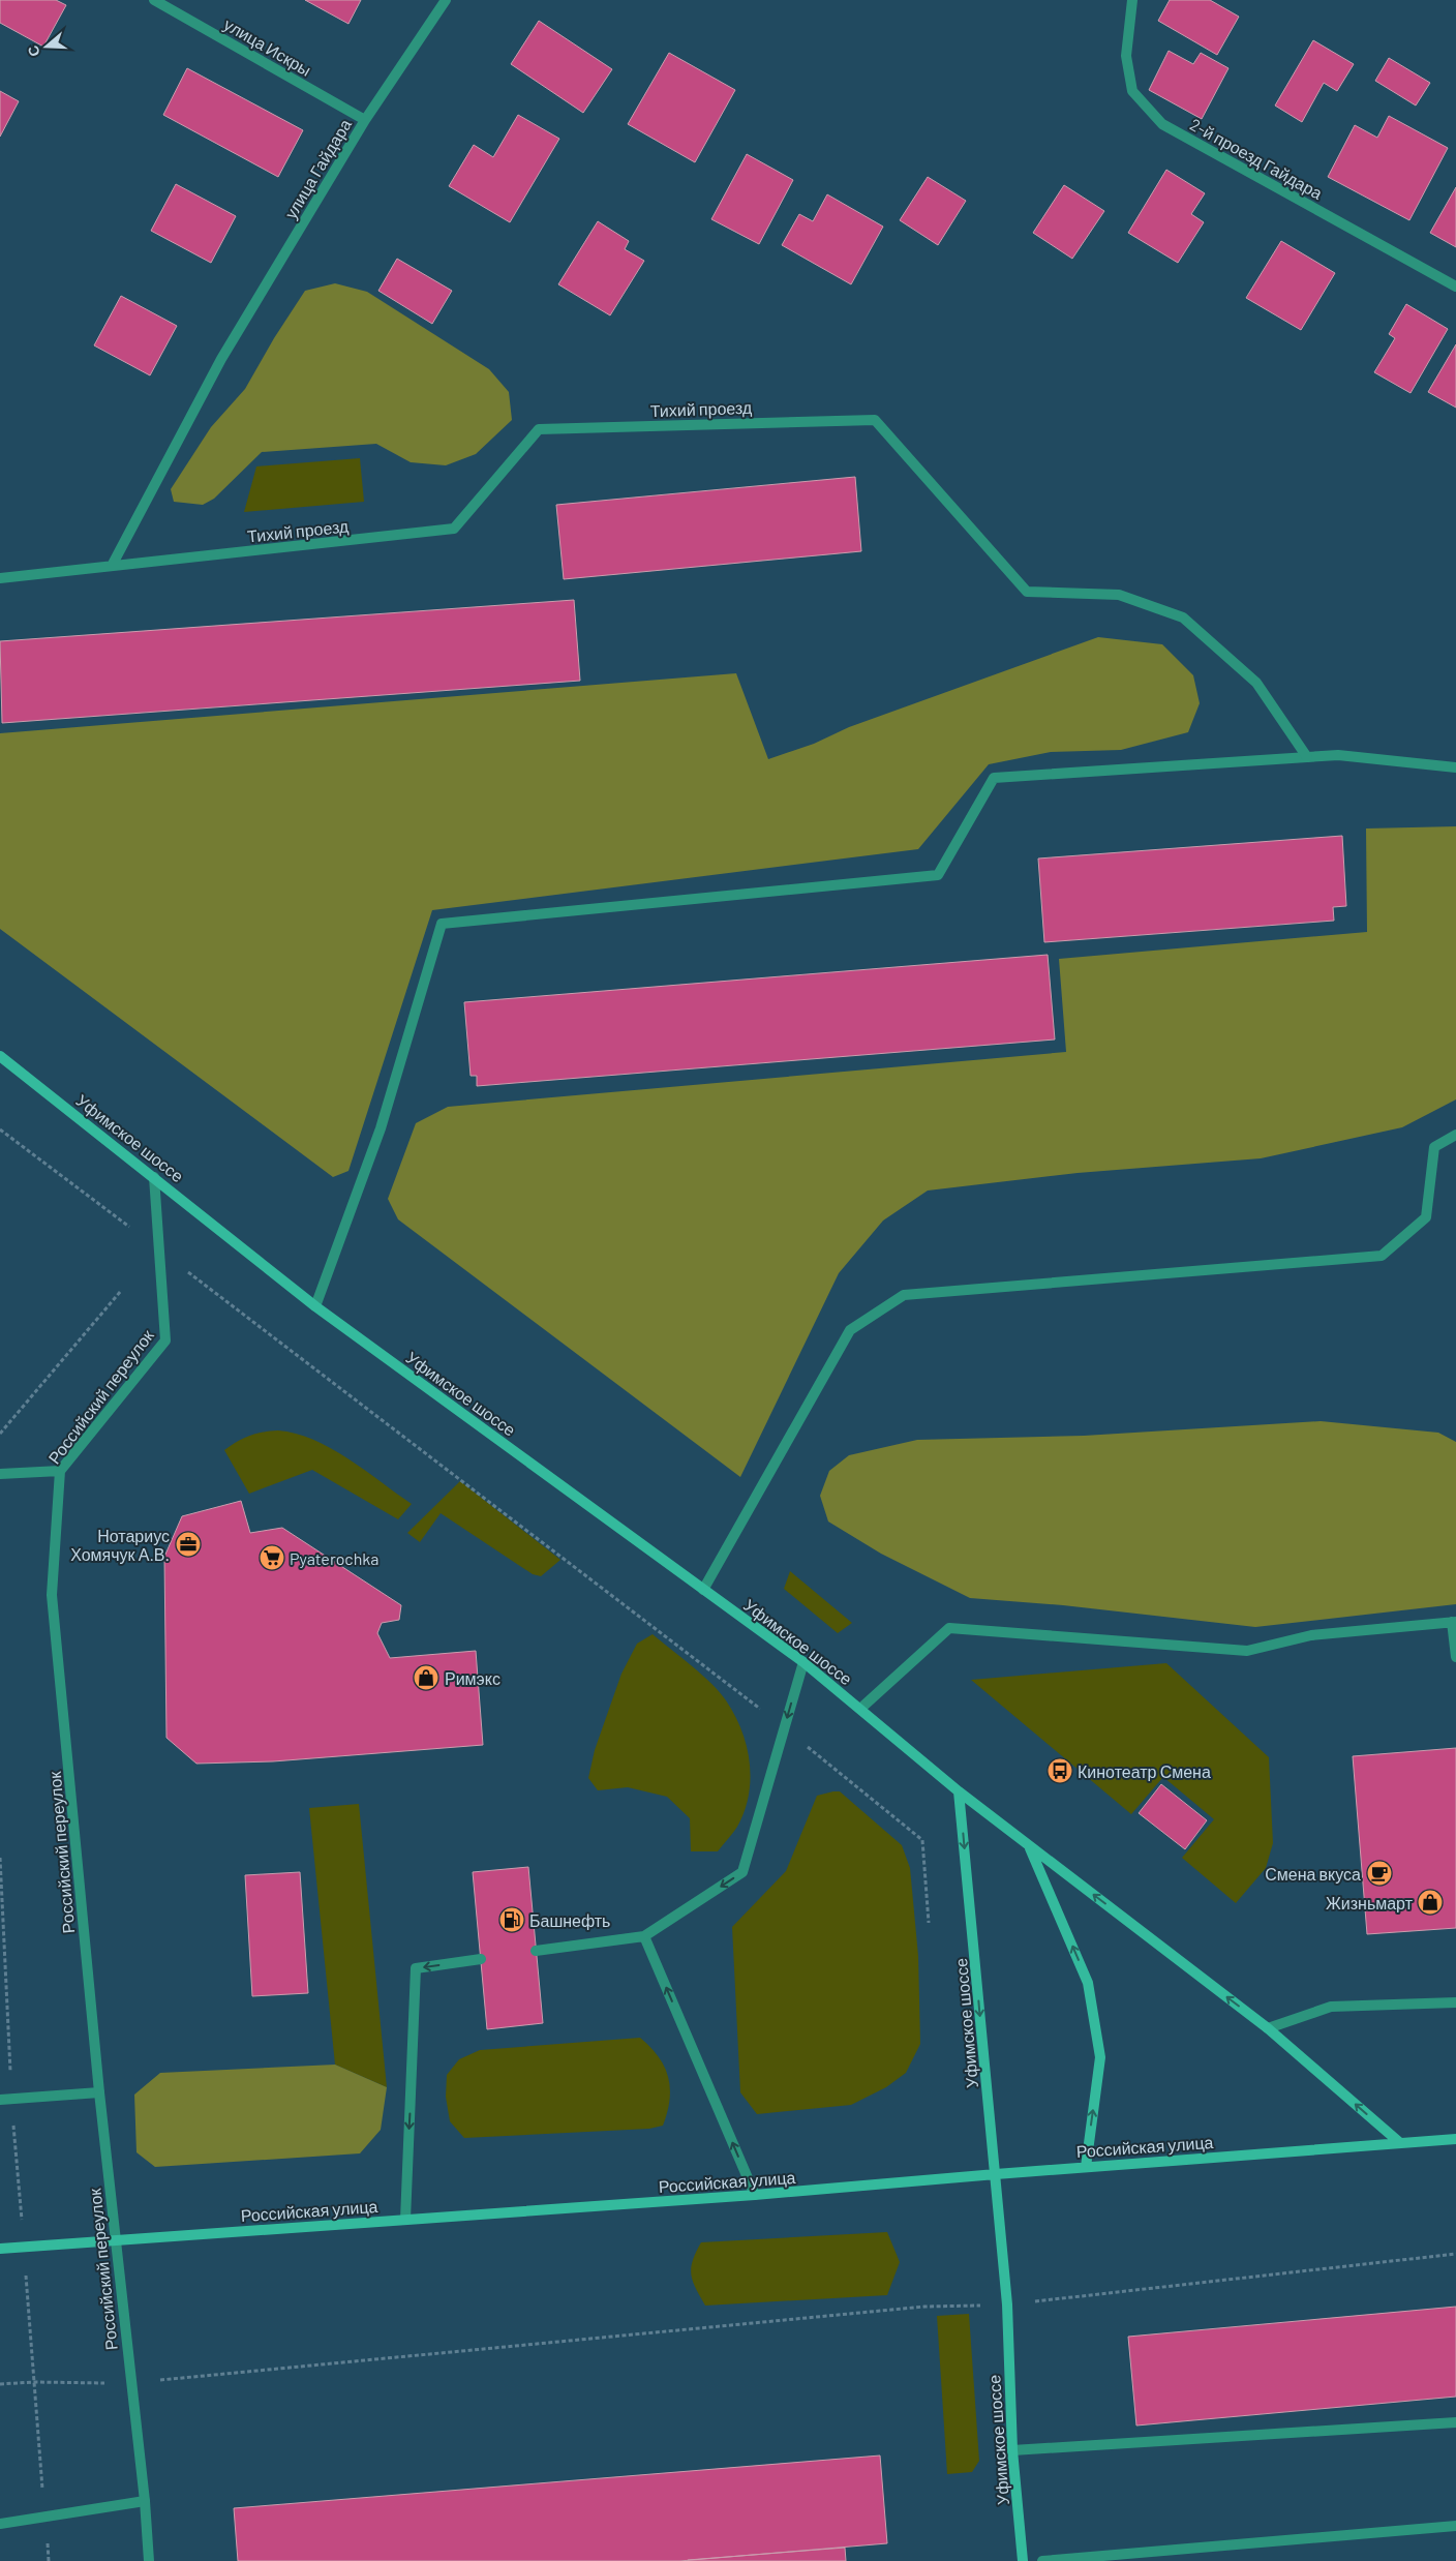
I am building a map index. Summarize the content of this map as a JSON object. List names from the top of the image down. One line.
{"streets":{"main road":["Уфимское шоссе","Российская улица"],"street":["улица Искры","2-й проезд Гайдара","улица Гайдара","Тихий проезд","Российский переулок"]},"crossings":[["улица Искры","улица Гайдара"],["улица Гайдара","Тихий проезд"],["Уфимское шоссе","Российский переулок"],["Уфимское шоссе","Российская улица"],["Российский переулок","Российская улица"]],"places":{"office":["Нотариус Хомячук А.В."],"supermarket":["Pyaterochka"],"shop":["Римэкс","Жизньмарт"],"bus stop":["Кинотеатр Смена"],"cafe":["Смена вкуса"],"fuel station":["Башнефть"]},"north":"left"}
